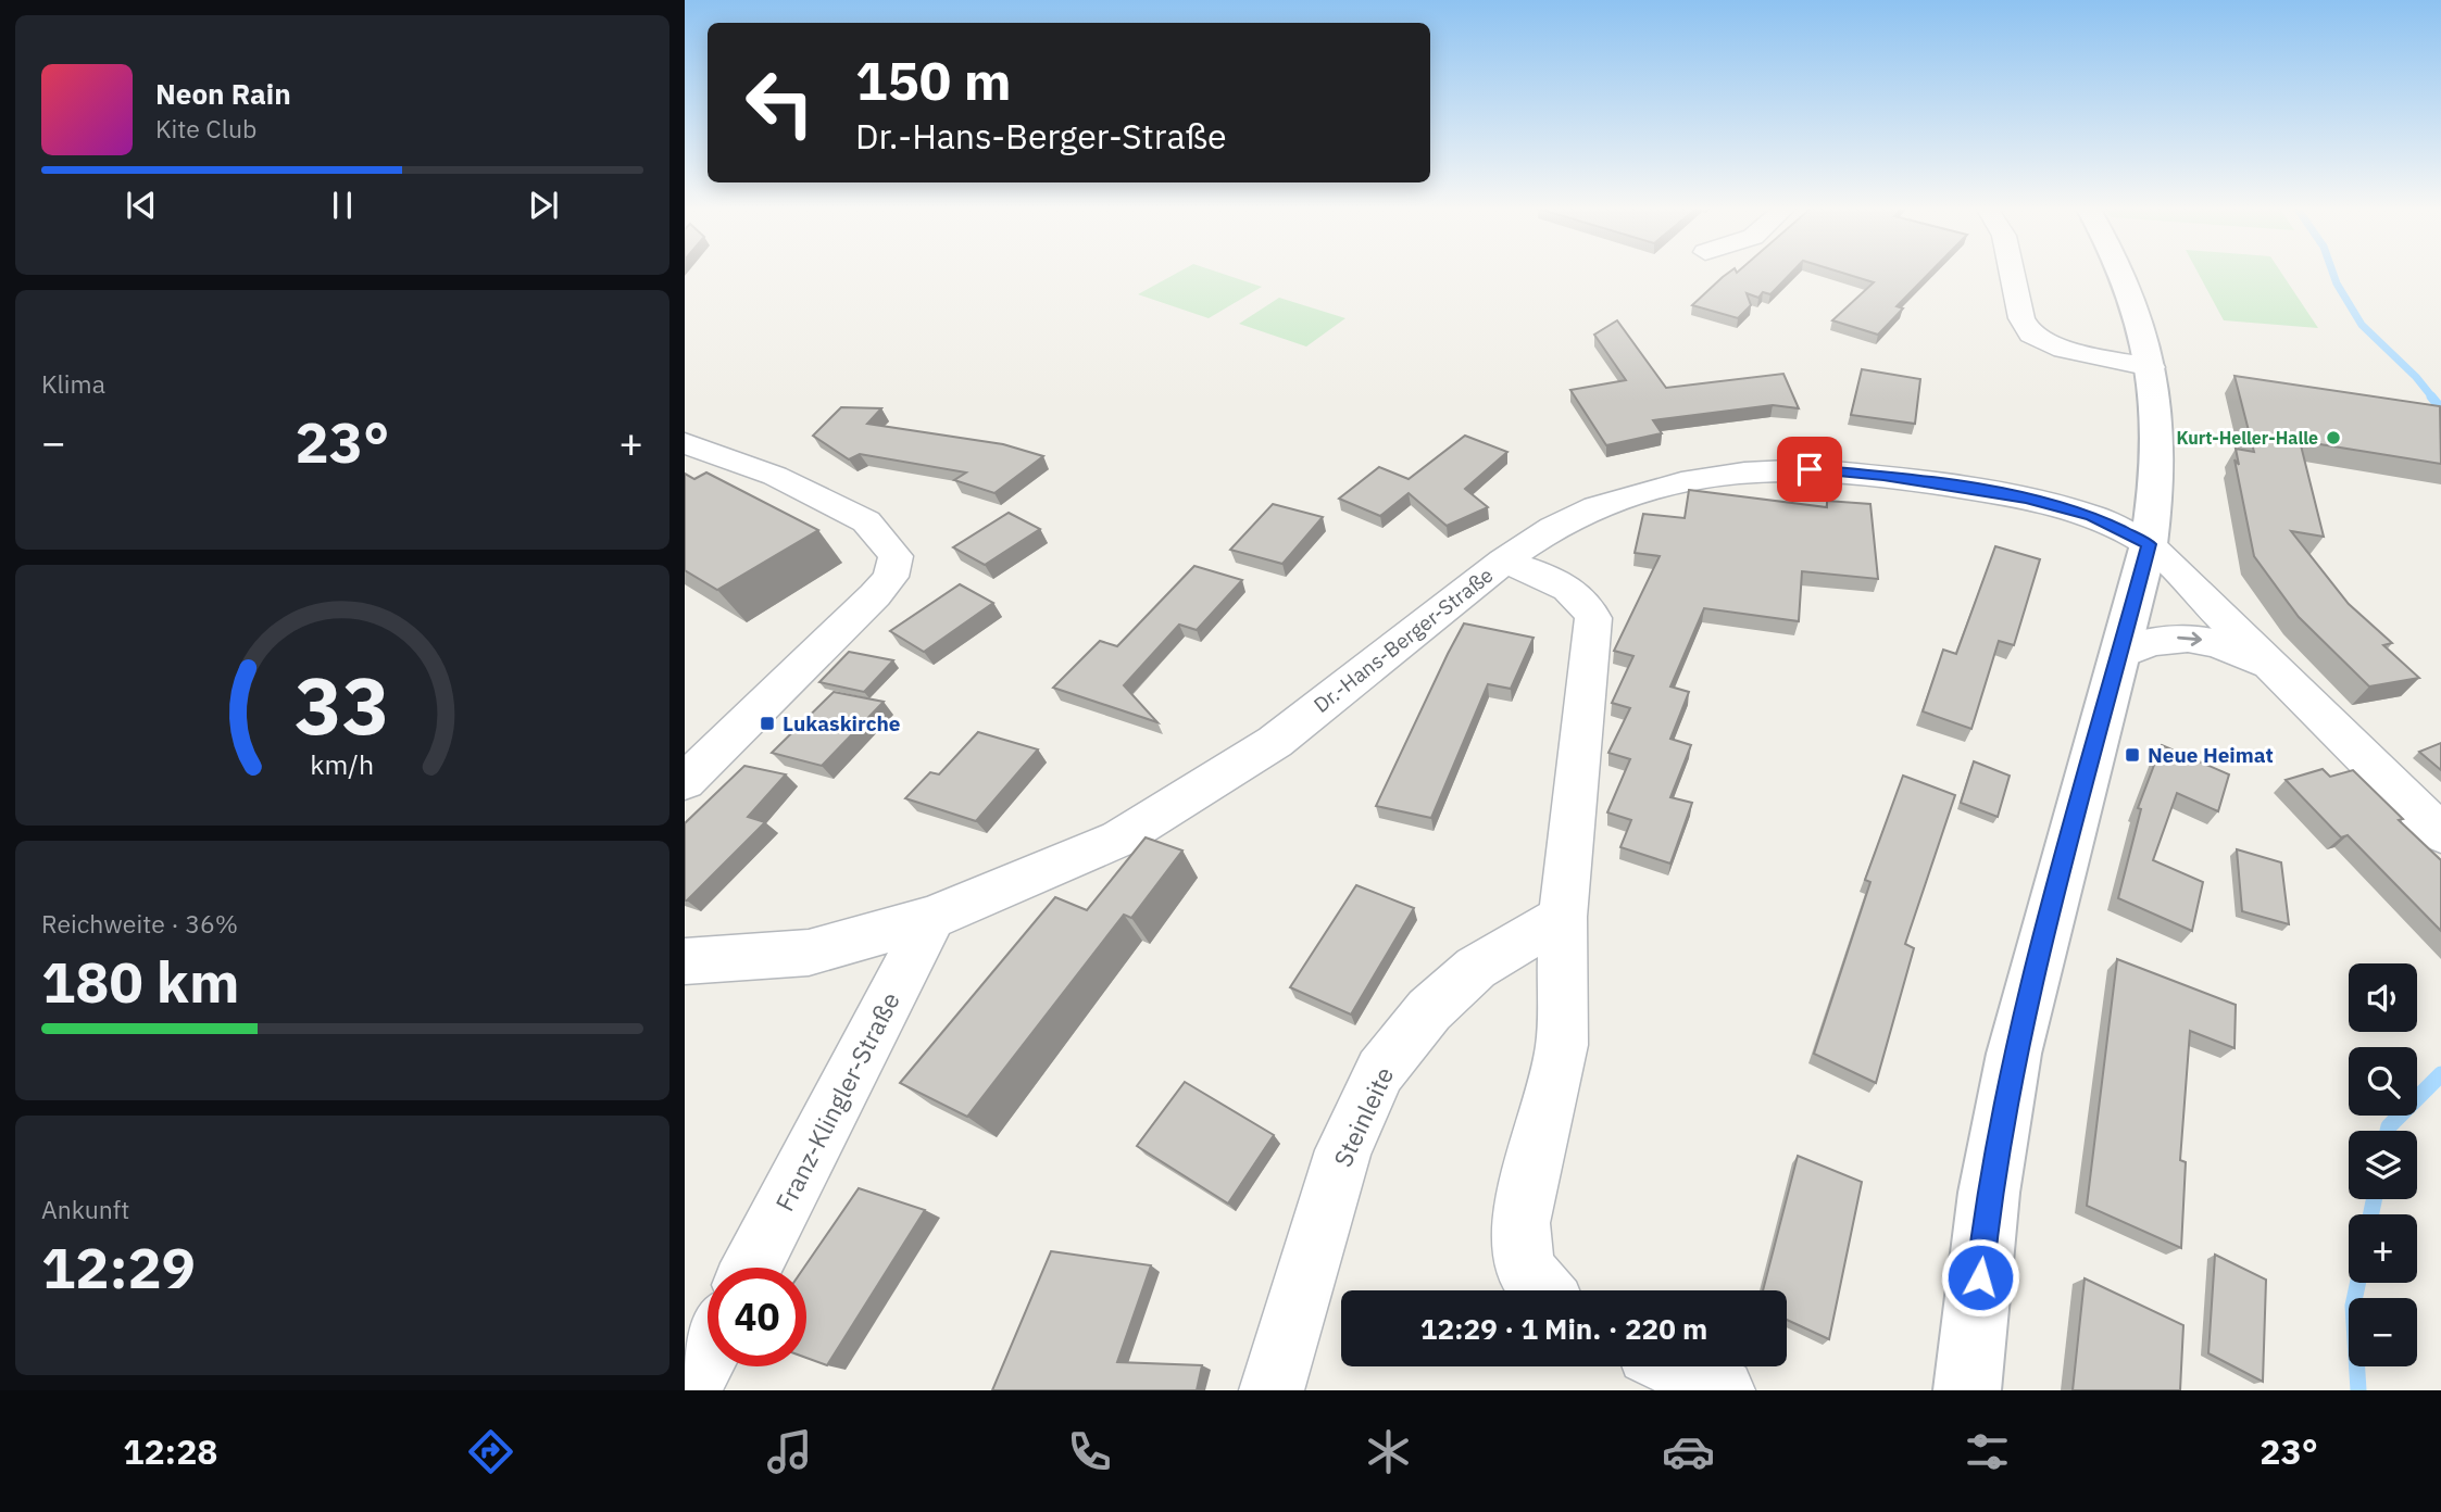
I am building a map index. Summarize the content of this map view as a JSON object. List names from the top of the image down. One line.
{"streets":{"street":["Dr.-Hans-Berger-Straße","Franz-Klingler-Straße","Steinleite"]},"crossings":[["Dr.-Hans-Berger-Straße","Franz-Klingler-Straße"]],"places":{"other":["Kurt-Heller-Halle"],"transit":["Lukaskirche","Neue Heimat"]},"page":{"turn":["150 m","Dr.-Hans-Berger-Straße"],"song":["Neon Rain","Kite Club"],"tile":["Klima",["Reichweite · 36%","180 km"],["Ankunft","12:29"]],"heat":["−","23°","+"],"map_buttons":["+","−"],"limit":"40","trip":"12:29 · 1 Min. · 220 m","tabs":["12:28","23°"],"gauge":["33","km/h"]}}
